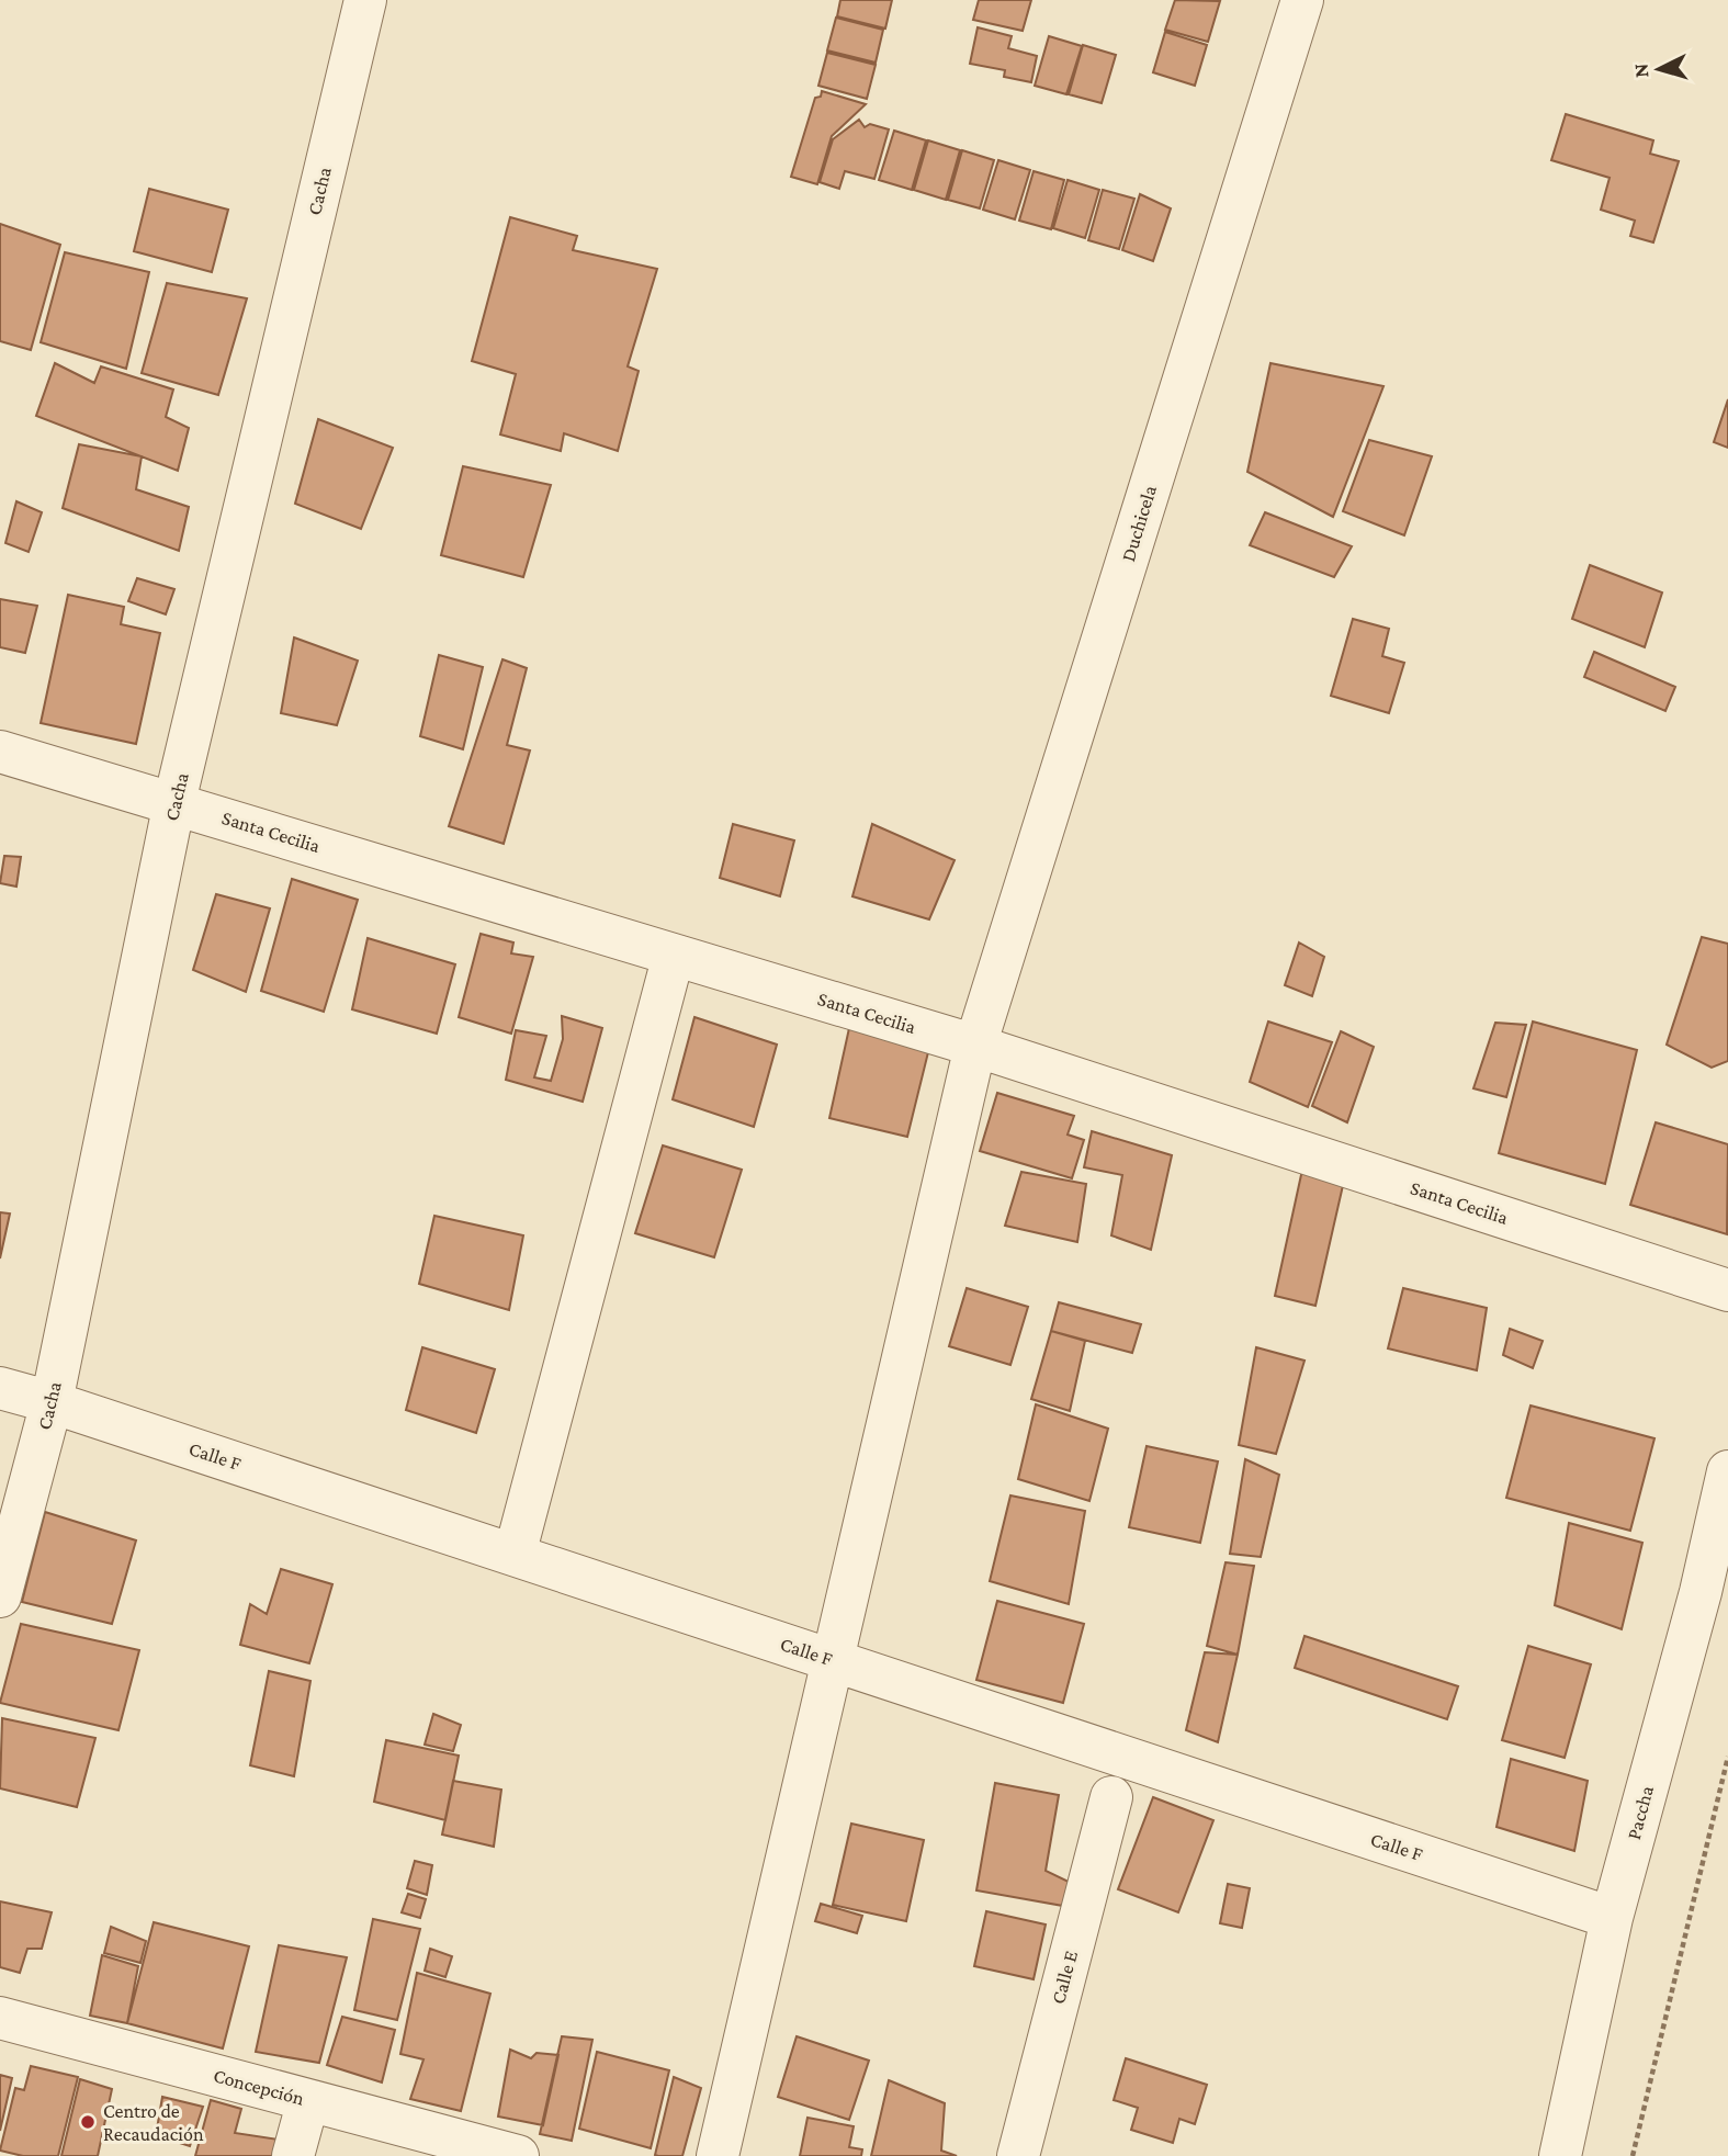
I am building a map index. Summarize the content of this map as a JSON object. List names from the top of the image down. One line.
{"streets":{"street":["Cacha","Duchicela","Santa Cecilia","Calle F","Paccha","Calle E","Concepción"]},"crossings":[["Cacha","Santa Cecilia"],["Cacha","Calle F"],["Duchicela","Santa Cecilia"],["Duchicela","Calle F"],["Calle F","Paccha"]],"places":["Centro de Recaudación"],"north":"left"}
